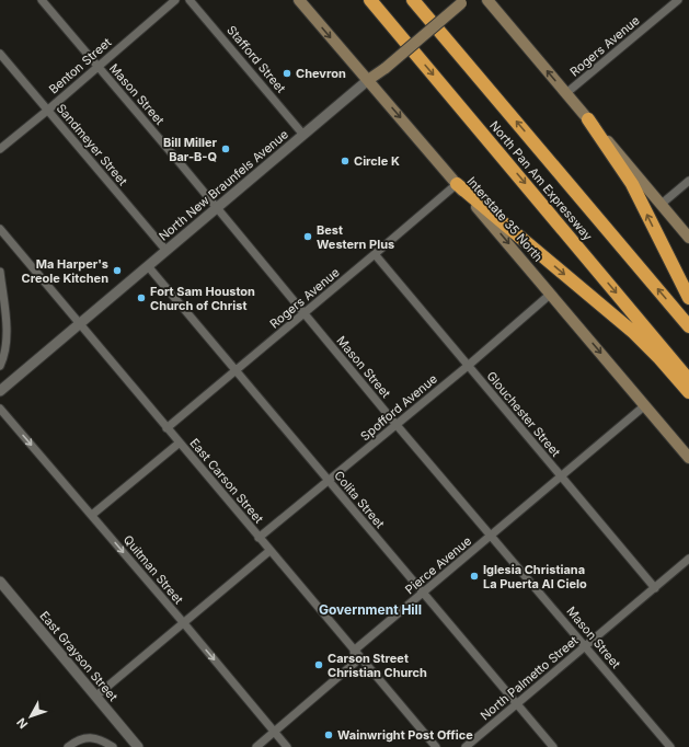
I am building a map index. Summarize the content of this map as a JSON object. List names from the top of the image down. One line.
{"streets":{"highway":["North Pan Am Expressway"],"main road":["North New Braunfels Avenue","Interstate 35 North"],"street":["Rogers Avenue","Stafford Street","Benton Street","Mason Street","Sandmeyer Street","Spofford Avenue","Glouchester Street","East Carson Street","Colita Street","Pierce Avenue","Quitman Street","East Grayson Street","North Palmetto Street"]},"crossings":[["Rogers Avenue","Mason Street"],["Rogers Avenue","Interstate 35 North"],["Rogers Avenue","Glouchester Street"],["Rogers Avenue","East Carson Street"],["Rogers Avenue","Colita Street"],["Stafford Street","North New Braunfels Avenue"],["Benton Street","Mason Street"],["Benton Street","Sandmeyer Street"],["Mason Street","North New Braunfels Avenue"],["Mason Street","Spofford Avenue"],["Mason Street","Pierce Avenue"],["Mason Street","North Palmetto Street"],["Sandmeyer Street","North New Braunfels Avenue"],["North New Braunfels Avenue","Interstate 35 North"],["North New Braunfels Avenue","East Carson Street"],["North New Braunfels Avenue","Colita Street"],["Interstate 35 North","Spofford Avenue"],["Interstate 35 North","Pierce Avenue"],["Spofford Avenue","Glouchester Street"],["Spofford Avenue","East Carson Street"],["Spofford Avenue","Colita Street"],["Glouchester Street","Pierce Avenue"],["Glouchester Street","North Palmetto Street"],["East Carson Street","Pierce Avenue"],["Colita Street","Pierce Avenue"],["Colita Street","North Palmetto Street"]],"one_way":["Interstate 35 North","Quitman Street"],"districts":["Government Hill"],"places":["Chevron","Bill Miller Bar-B-Q","Circle K","Best Western Plus","Ma Harper's Creole Kitchen","Fort Sam Houston Church of Christ","Iglesia Christiana La Puerta Al Cielo","Carson Street Christian Church","Wainwright Post Office"],"north":"bottom left"}
